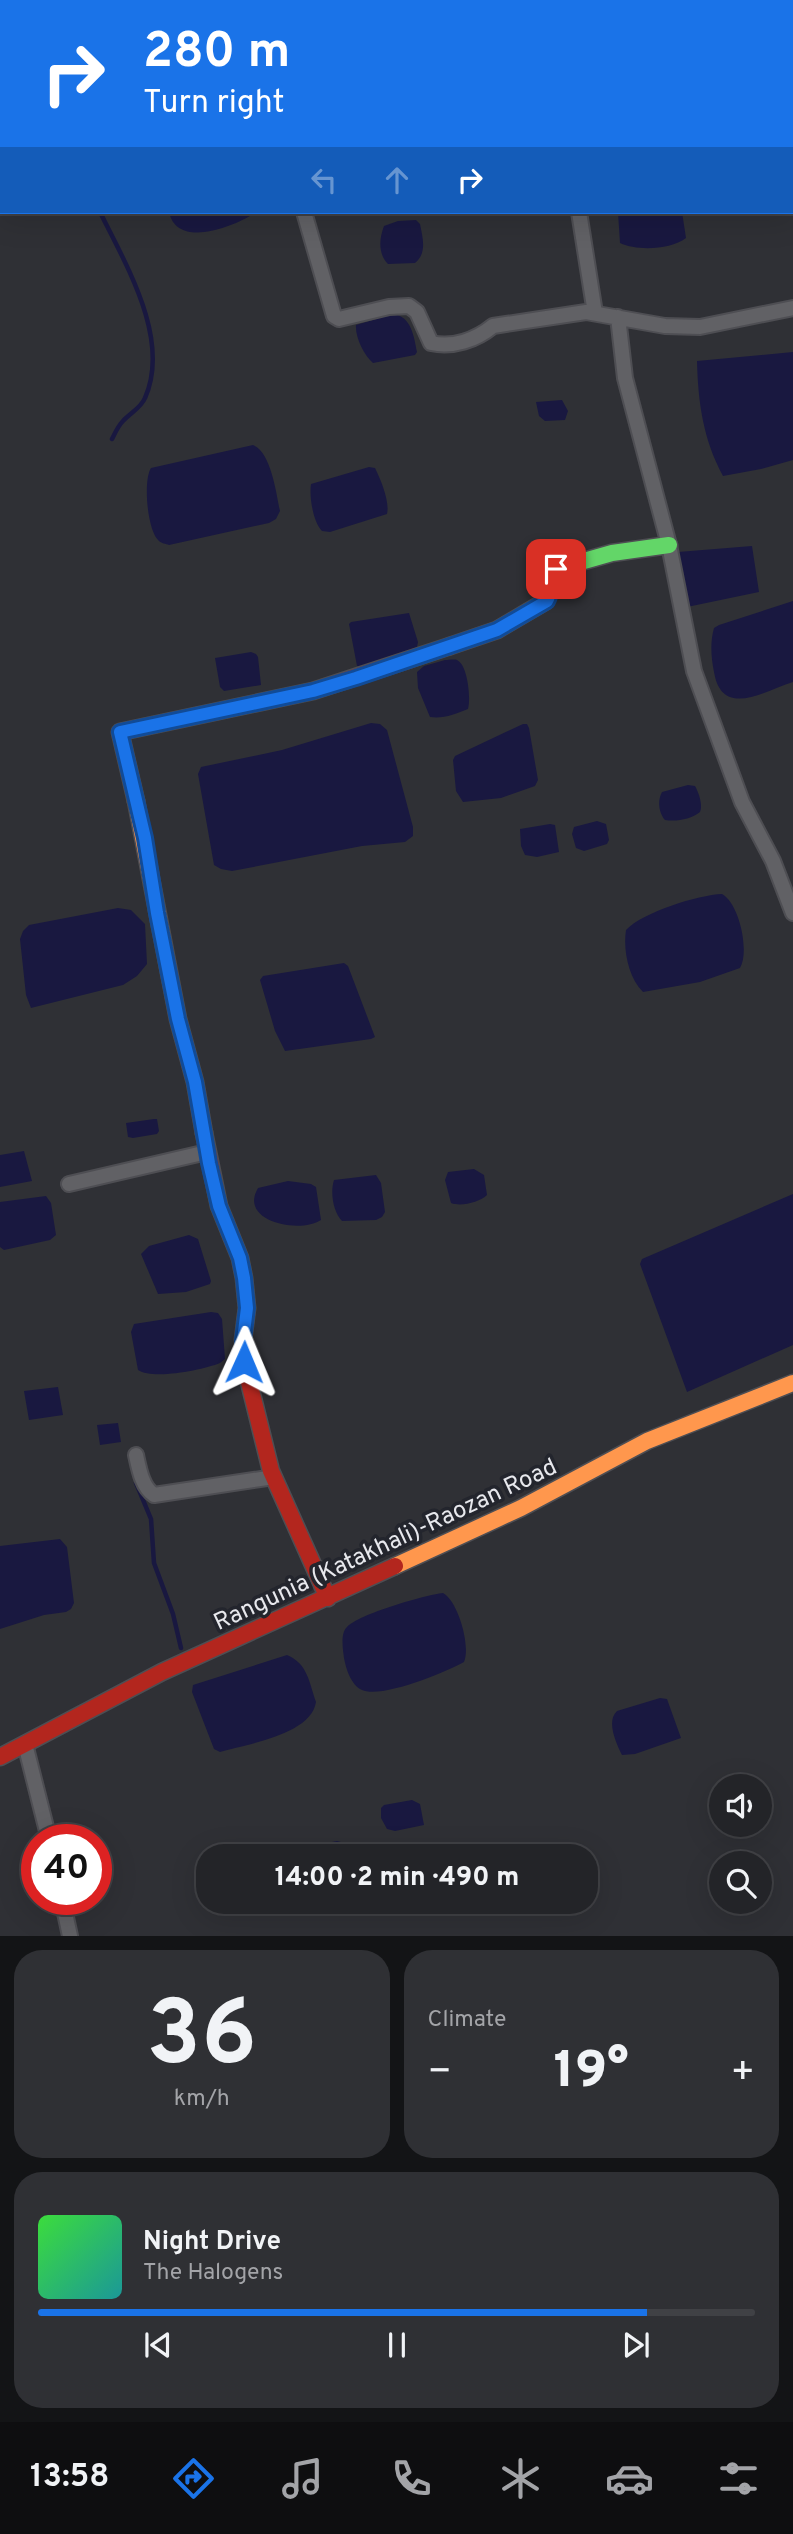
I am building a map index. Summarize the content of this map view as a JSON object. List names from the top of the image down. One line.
{"streets":{"street":["Rangunia (Katakhali)-Raozan Road"]},"page":{"turn":["280 m","Turn right"],"limit":"40","trip":"14:00 · 2 min · 490 m","tile":[["36","km/h"],"Climate"],"heat":["−","19°","+"],"song":["Night Drive","The Halogens"],"tabs":"13:58"}}
